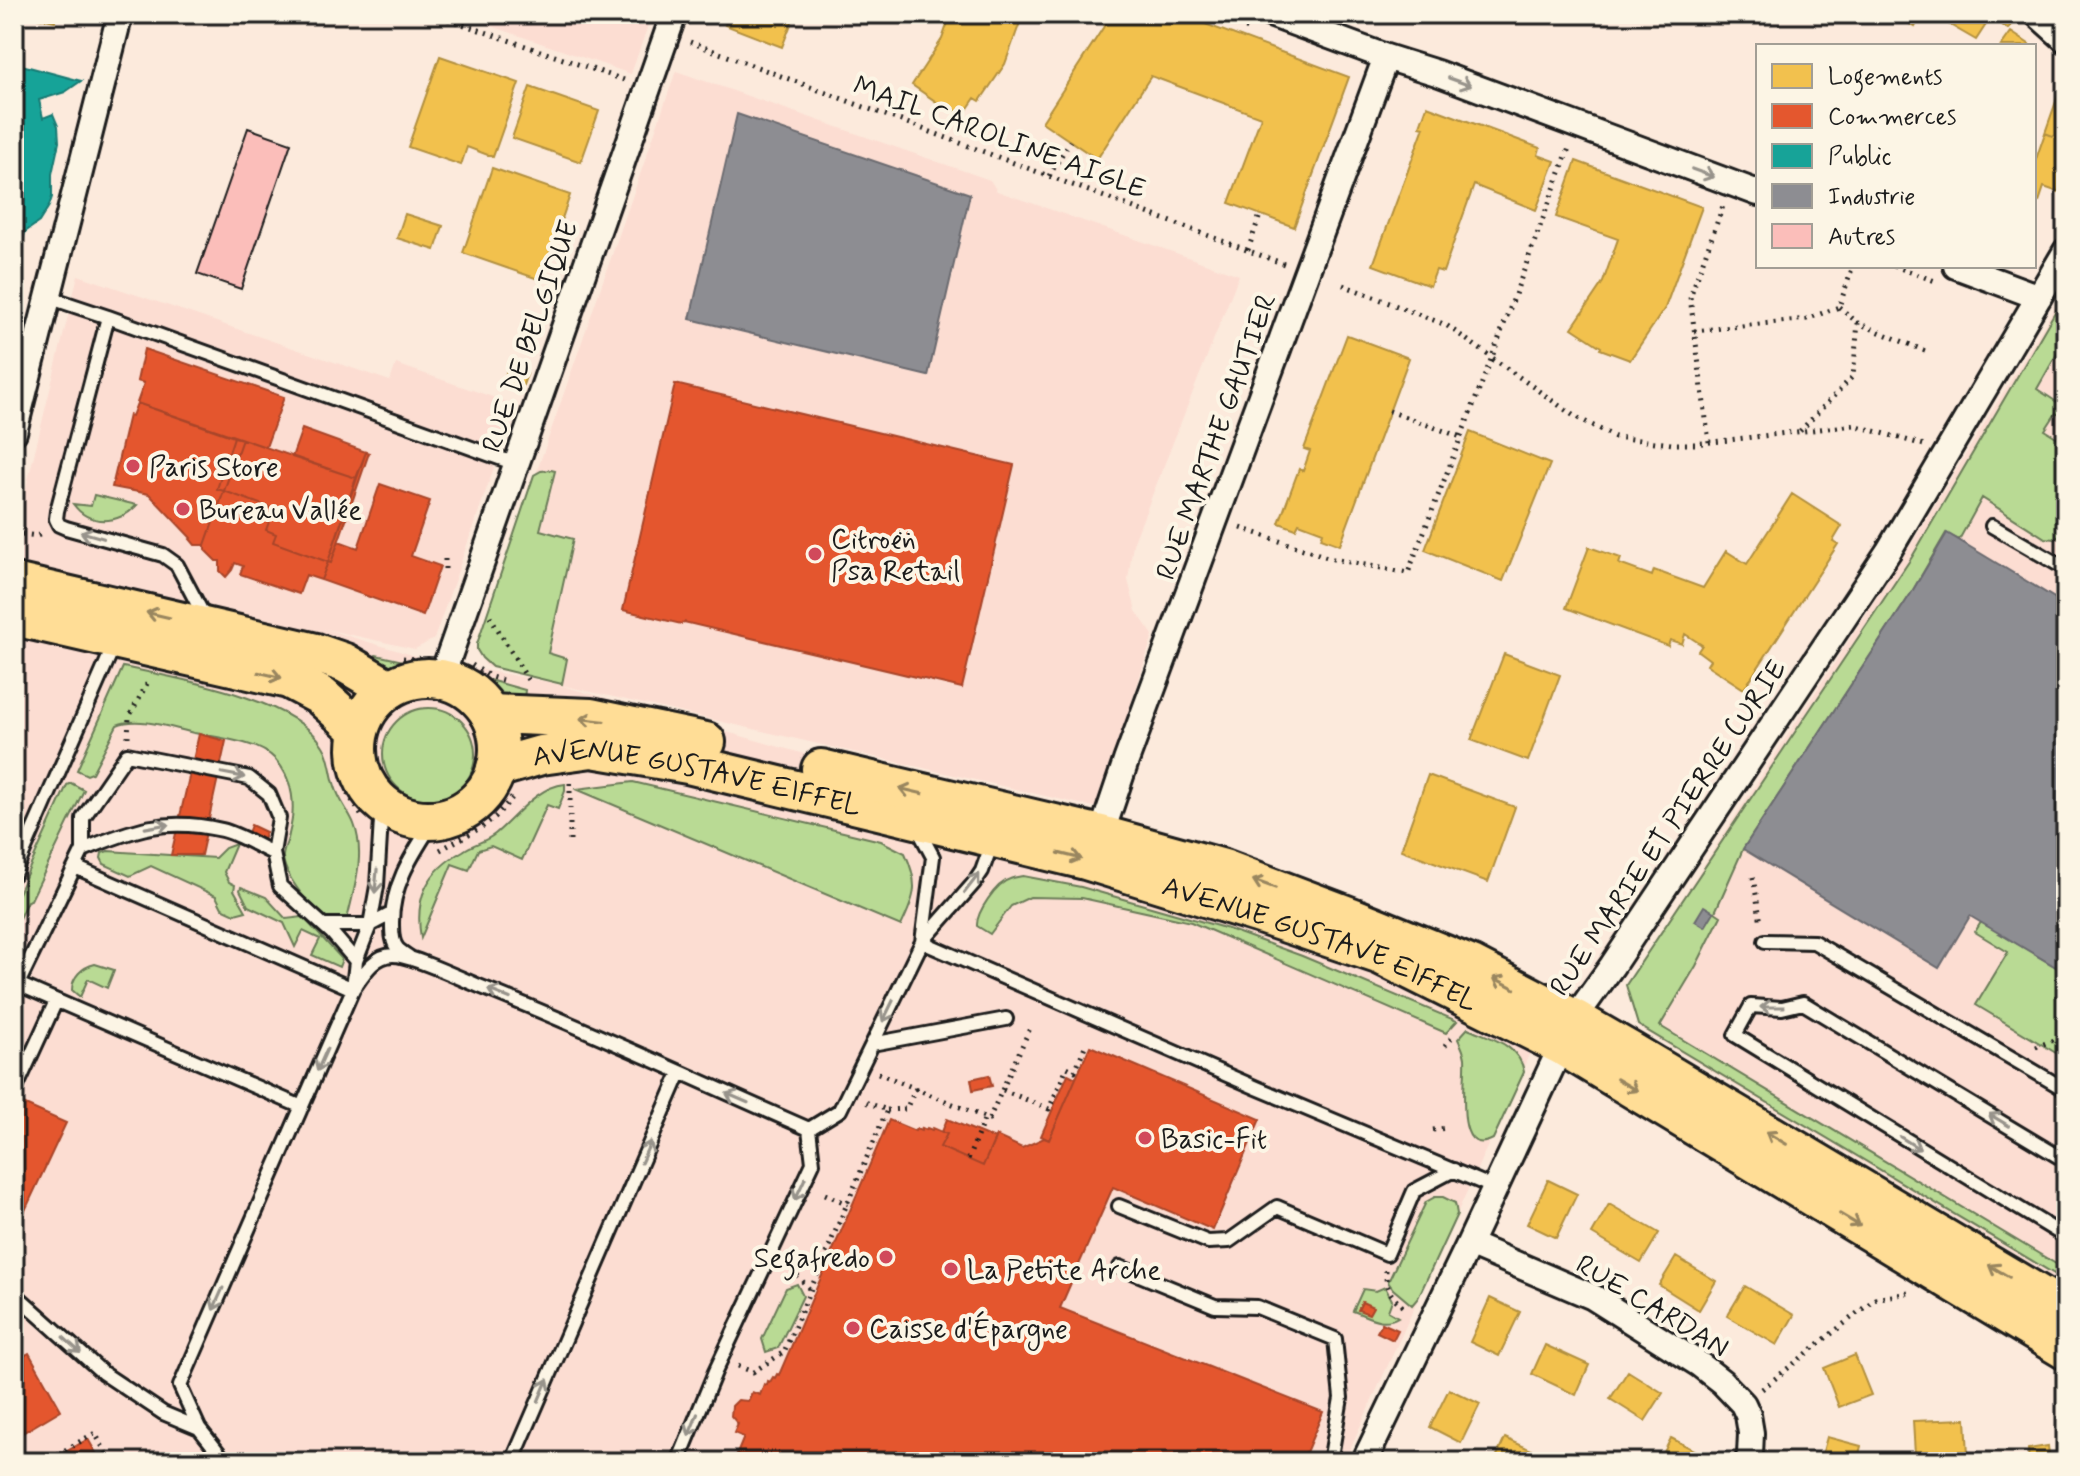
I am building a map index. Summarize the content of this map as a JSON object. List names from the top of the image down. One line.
{"streets":{"main road":["AVENUE GUSTAVE EIFFEL"],"street":["RUE DE BELGIQUE","RUE MARTHE GAUTIER","RUE MARIE ET PIERRE CURIE","RUE CARDAN"],"path":["MAIL CAROLINE AIGLE"]},"crossings":[["RUE MARTHE GAUTIER","AVENUE GUSTAVE EIFFEL"],["AVENUE GUSTAVE EIFFEL","RUE MARIE ET PIERRE CURIE"],["RUE MARIE ET PIERRE CURIE","RUE CARDAN"]],"places":["Paris Store","Bureau Vallée","Citroën Psa Retail","Basic-Fit","Segafredo","La Petite Arche","Caisse d'Épargne"],"legend":["Logements","Commerces","Public","Industrie","Autres"]}
